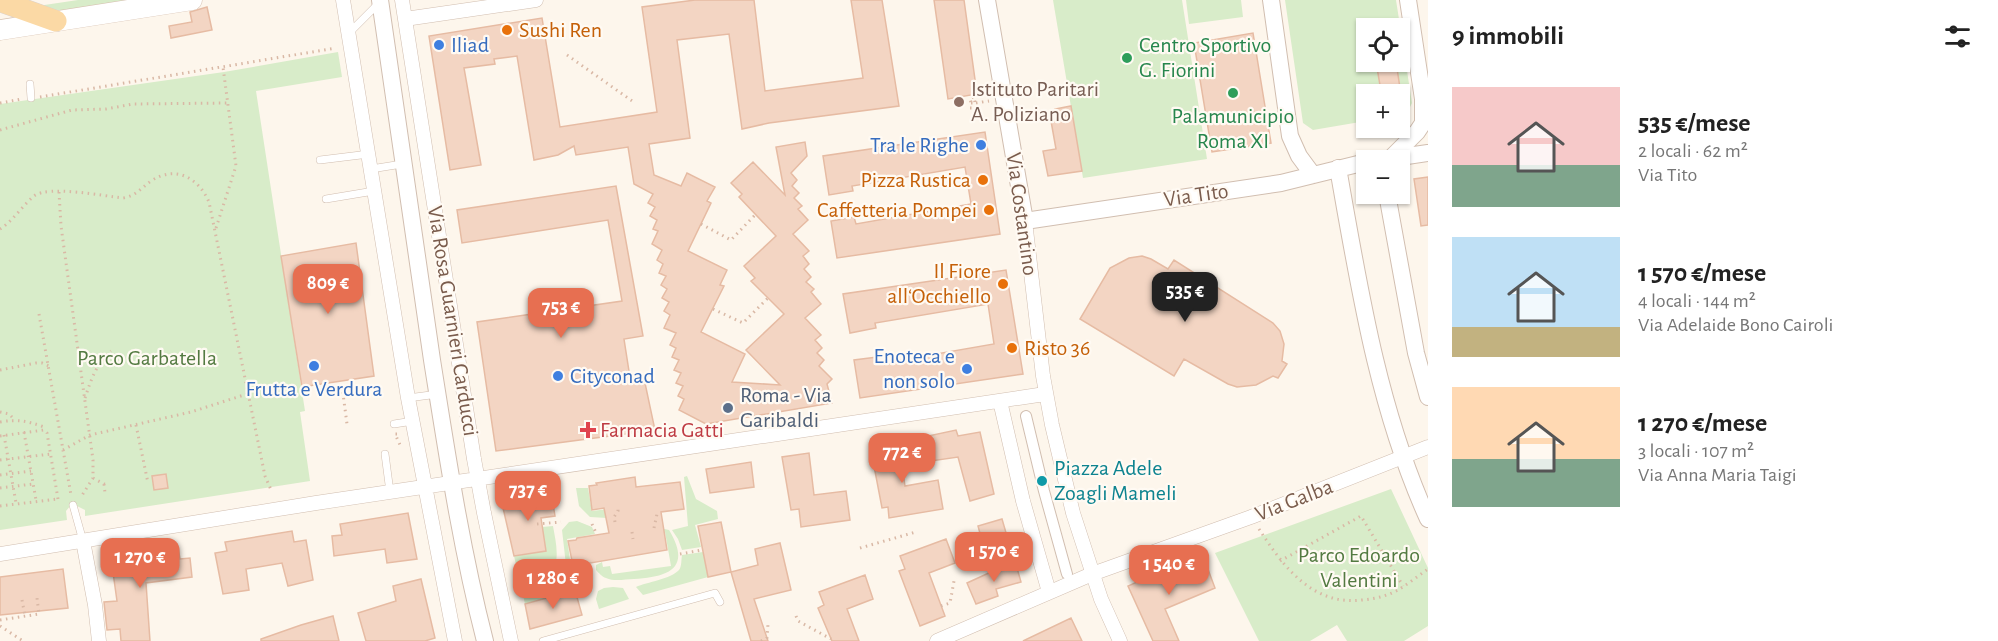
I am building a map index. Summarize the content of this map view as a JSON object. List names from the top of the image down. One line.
{"streets":{"street":["Via Tito","Via Costantino","Via Rosa Guarnieri Carducci","Via Galba"]},"crossings":[["Via Tito","Via Costantino"]],"parks":["Parco Garbatella","Parco Edoardo Valentini"],"places":{"other":["Sushi Ren","Iliad","Centro Sportivo G. Fiorini","Palamunicipio Roma XI","Istituto Paritari A. Poliziano","Tra le Righe","Pizza Rustica","Caffetteria Pompei","Il Fiore all‘Occhiello","Risto 36","Frutta e Verdura","Enoteca e non solo","Cityconad","Roma - Via Garibaldi","Piazza Adele Zoagli Mameli"],"health":["Farmacia Gatti"]},"page":{"heading":"9 immobili","map_buttons":["+","−"],"list":[{"name":"535 €/mese","note":"2 locali · 62 m² · Via Tito"},{"name":"1 570 €/mese","note":"4 locali · 144 m² · Via Adelaide Bono Cairoli"},{"name":"1 270 €/mese","note":"3 locali · 107 m² · Via Anna Maria Taigi"}],"price":["809 €","535 €","753 €","772 €","737 €","1 570 €","1 270 €","1 540 €","1 280 €"]}}
